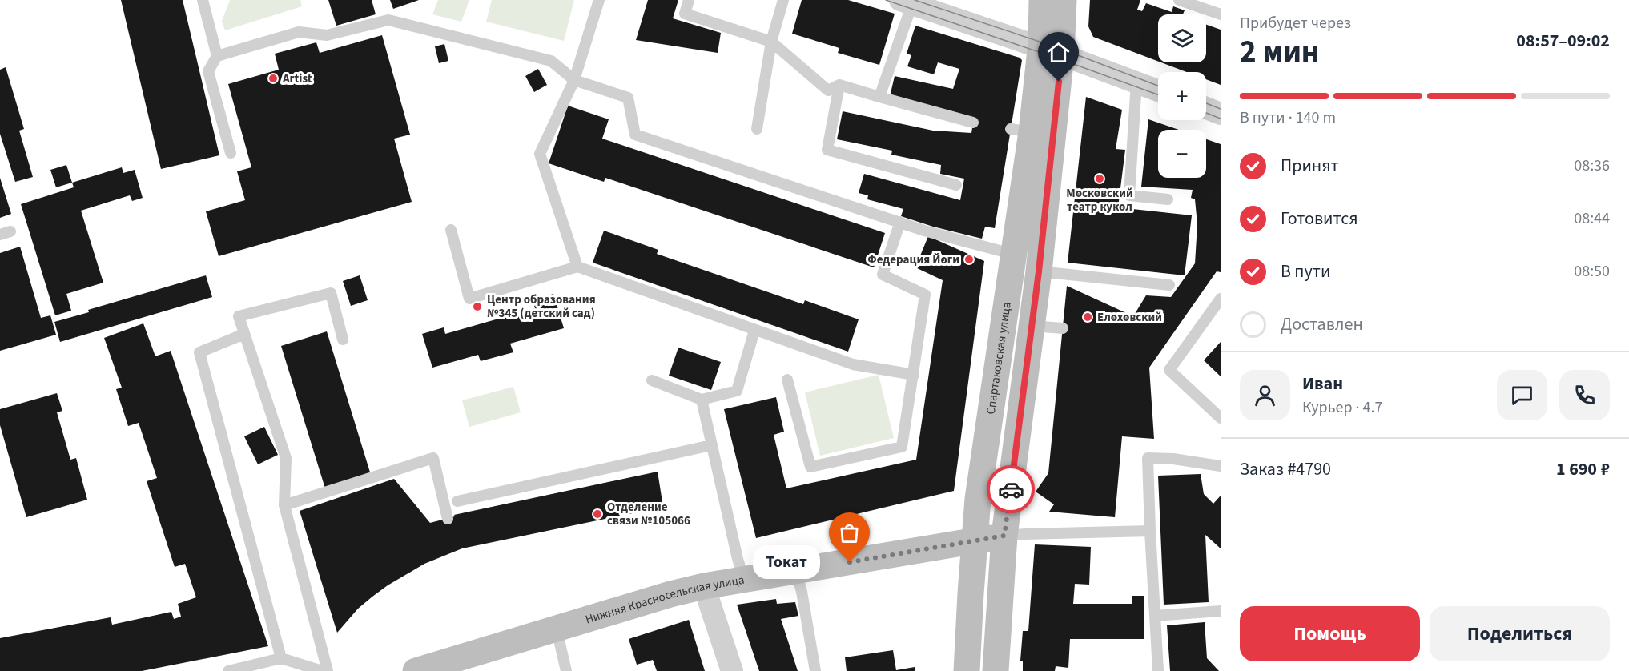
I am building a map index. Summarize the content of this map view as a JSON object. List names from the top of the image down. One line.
{"streets":{"main road":["Спартаковская улица","Нижняя Красносельская улица"]},"crossings":[["Спартаковская улица","Нижняя Красносельская улица"]],"places":["Artist","Московский театр кукол","Федерация Йоги","Центр образования №345 (детский сад)","Елоховский","Отделение связи №105066","Токат"],"page":{"heading":["2 мин","Прибудет через","08:57–09:02"],"panel":["Иван","Курьер · 4.7","Заказ #4790","1 690 ₽"],"map_buttons":["+","−"],"bar":"В пути · 140 m","list":[["Принят","08:36"],["Готовится","08:44"],["В пути","08:50"],"Доставлен"],"bubble":"Токат","buttons":["Помощь","Поделиться"]}}
